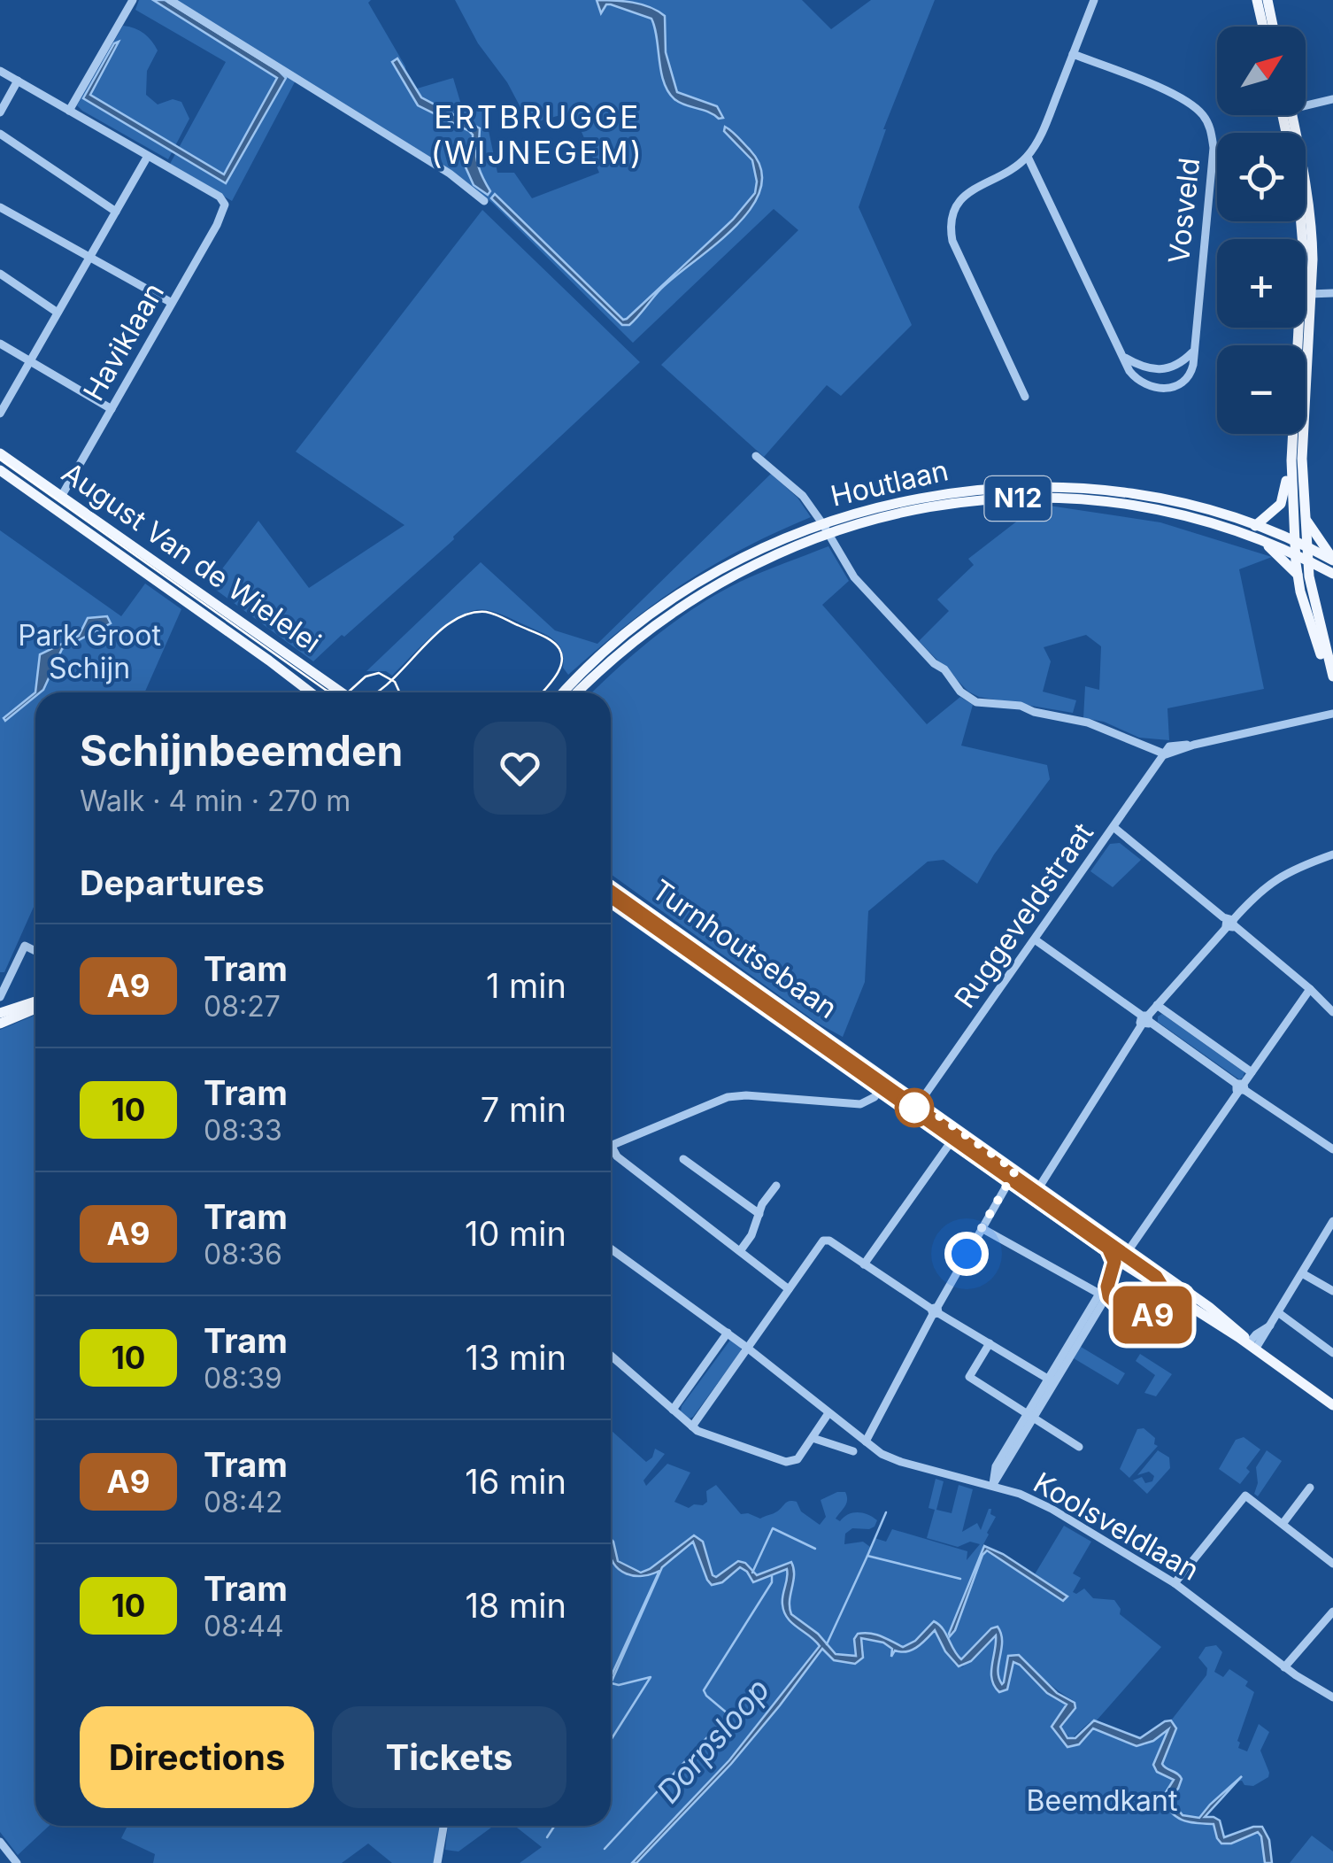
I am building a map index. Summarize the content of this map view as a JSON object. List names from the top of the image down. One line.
{"streets":{"main road":["Houtlaan","N12","August Van de Wielelei","Turnhoutsebaan"],"street":["Vosveld","Haviklaan","Ruggeveldstraat","Koolsveldlaan"]},"crossings":[["Haviklaan","August Van de Wielelei"],["Ruggeveldstraat","Turnhoutsebaan"]],"districts":["ERTBRUGGE (WIJNEGEM)"],"water":["Dorpsloop"],"parks":["Park Groot Schijn","Beemdkant"],"lines":["tram line A9"],"north":"top right","page":{"on_map":"A9","map_buttons":["+","−"],"heading":[["Schijnbeemden","Walk · 4 min · 270 m"],"Departures"],"list":[{"mark":"A9","name":"Tram","note":"08:27","value":"1 min"},{"mark":"10","name":"Tram","note":"08:33","value":"7 min"},{"mark":"A9","name":"Tram","note":"08:36","value":"10 min"},{"mark":"10","name":"Tram","note":"08:39","value":"13 min"},{"mark":"A9","name":"Tram","note":"08:42","value":"16 min"},{"mark":"10","name":"Tram","note":"08:44","value":"18 min"}],"buttons":["Directions","Tickets"]}}
